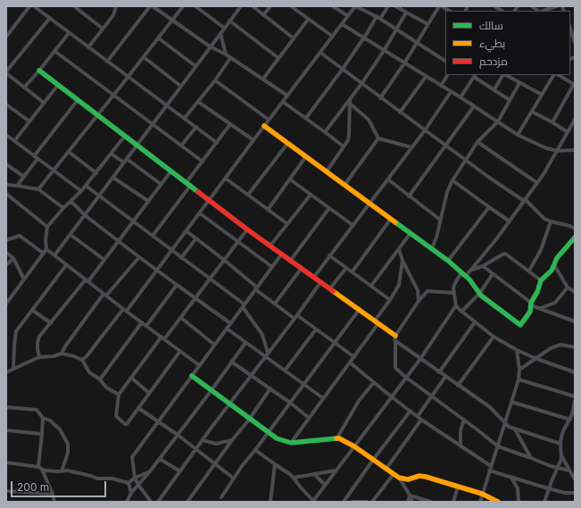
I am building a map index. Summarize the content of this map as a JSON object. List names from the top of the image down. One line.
{"legend":["سالك","بطيء","مزدحم"],"scale_bar":"200 m"}
